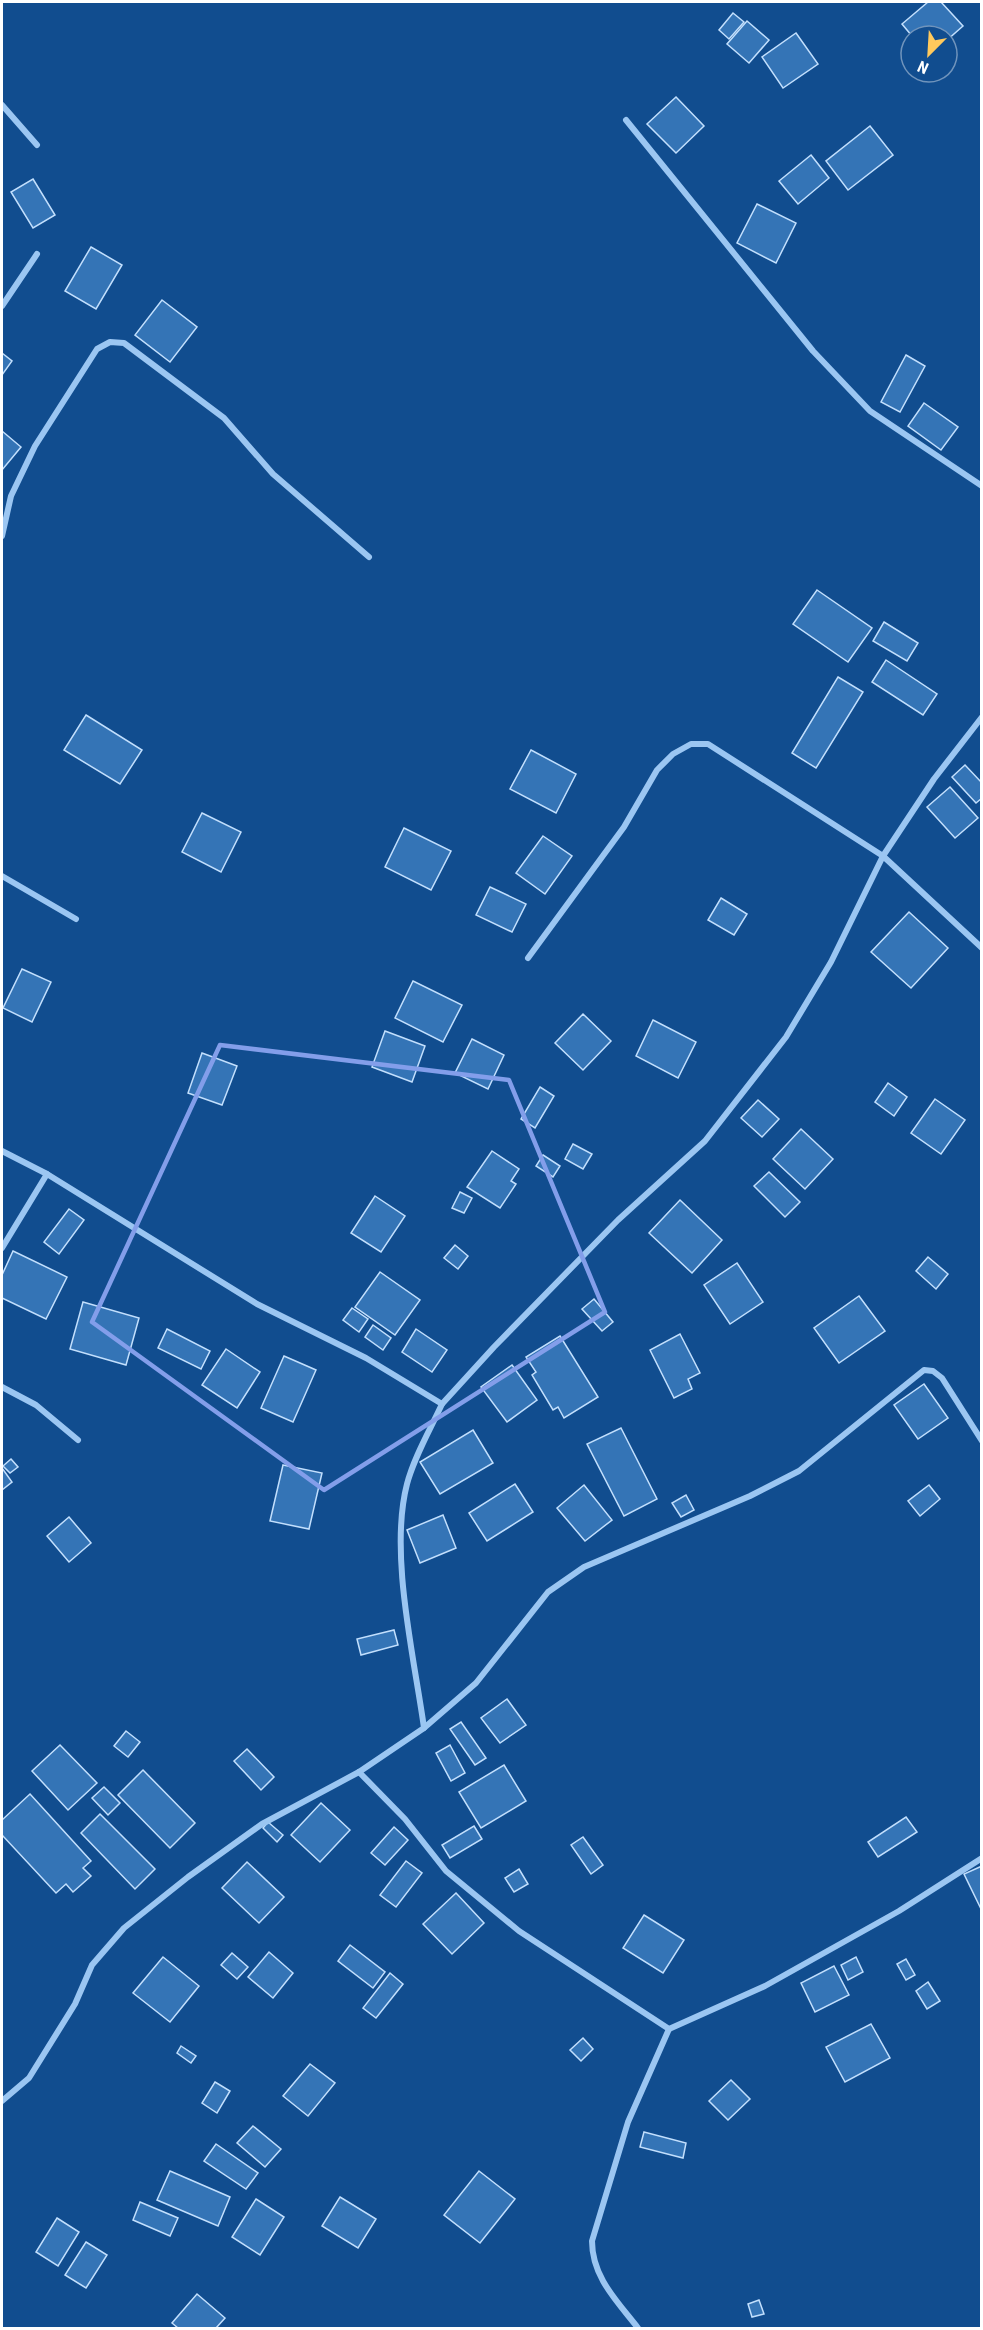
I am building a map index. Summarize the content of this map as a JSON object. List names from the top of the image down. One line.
{"north":"bottom left"}
